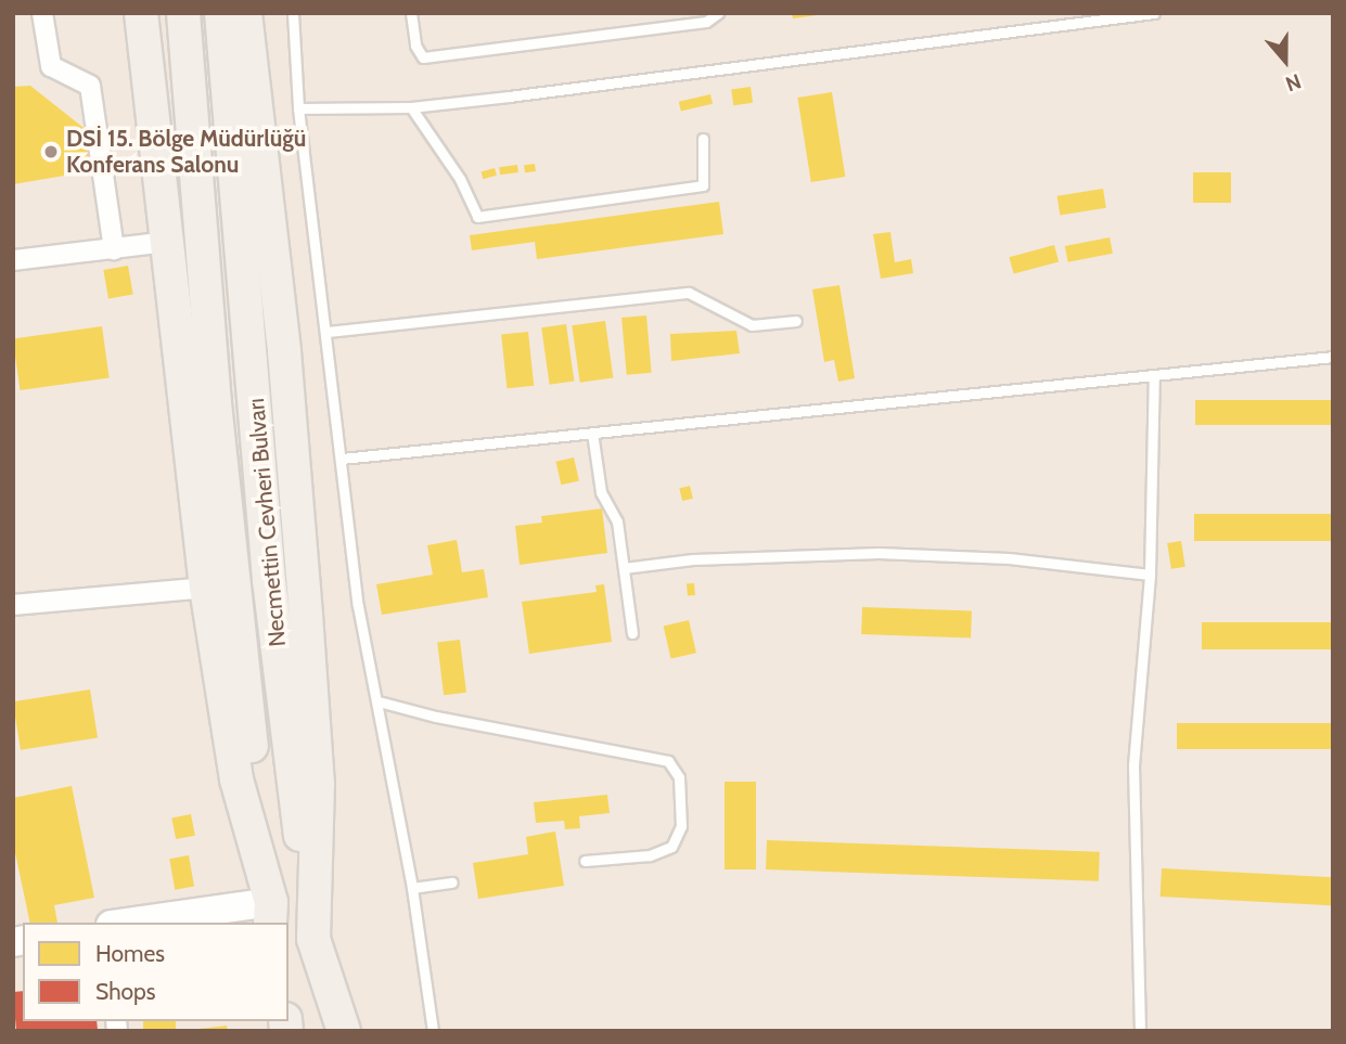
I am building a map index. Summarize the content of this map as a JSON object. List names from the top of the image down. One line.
{"streets":{"main road":["Necmettin Cevheri Bulvarı"]},"places":["DSİ 15. Bölge Müdürlüğü Konferans Salonu"],"legend":["Homes","Shops"],"north":"bottom"}
